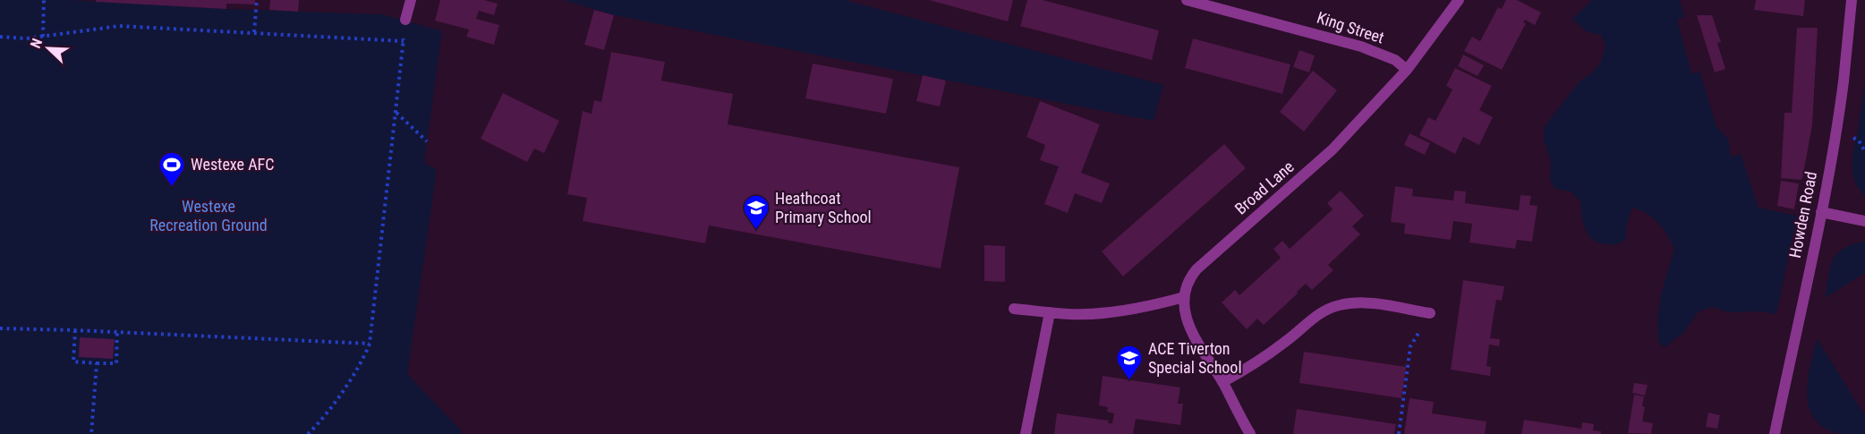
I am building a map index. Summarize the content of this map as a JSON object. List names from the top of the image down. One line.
{"streets":{"street":["King Street","Broad Lane","Howden Road"]},"crossings":[["King Street","Broad Lane"]],"parks":["Westexe Recreation Ground"],"places":{"sports":["Westexe AFC"],"school or university":["Heathcoat Primary School","ACE Tiverton Special School"]},"north":"top left"}
